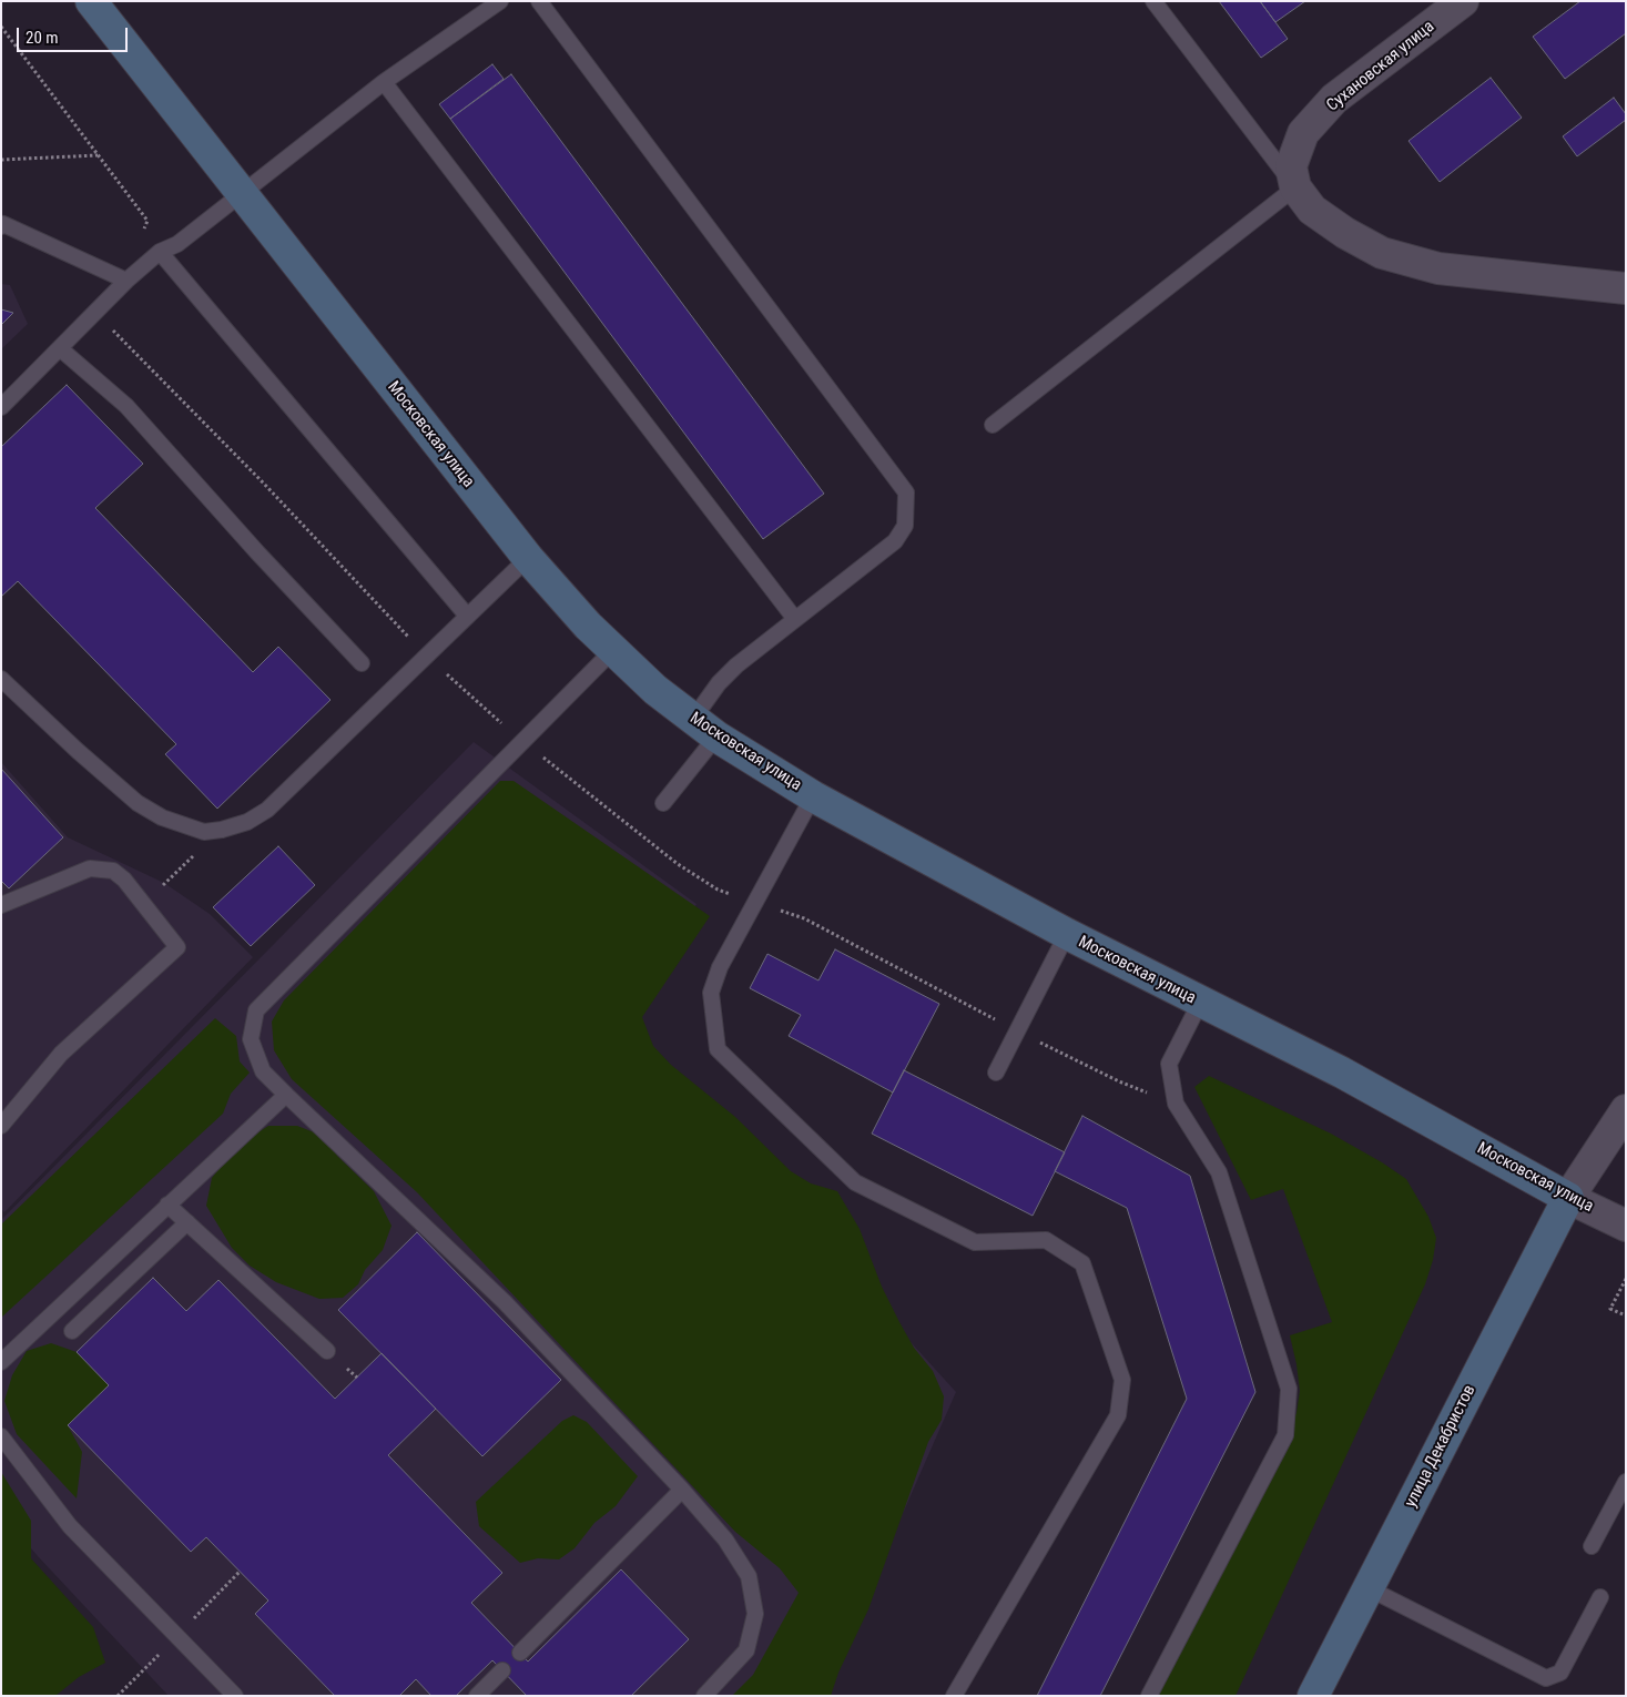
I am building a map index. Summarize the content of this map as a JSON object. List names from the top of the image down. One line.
{"streets":{"main road":["Московская улица","улица Декабристов"],"street":["Сухановская улица"]},"crossings":[["Московская улица","улица Декабристов"]],"scale_bar":"20 m"}
